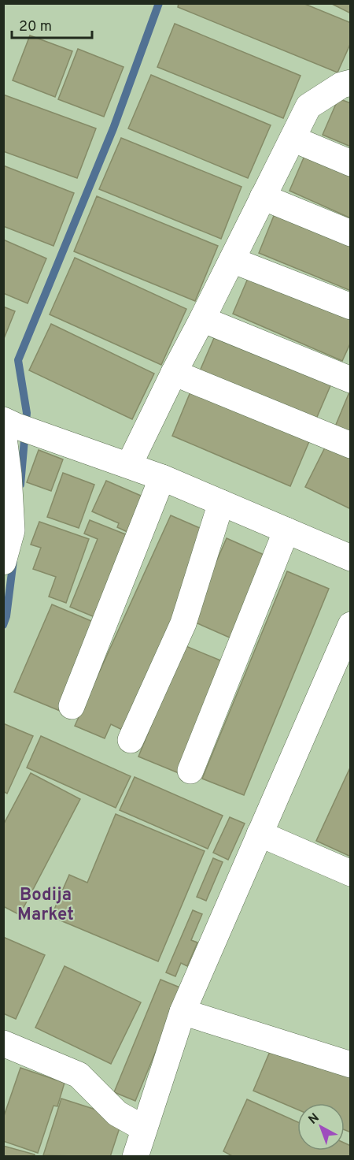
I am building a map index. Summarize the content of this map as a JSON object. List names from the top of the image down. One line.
{"districts":["Bodija Market"],"scale_bar":"20 m","north":"top left"}
